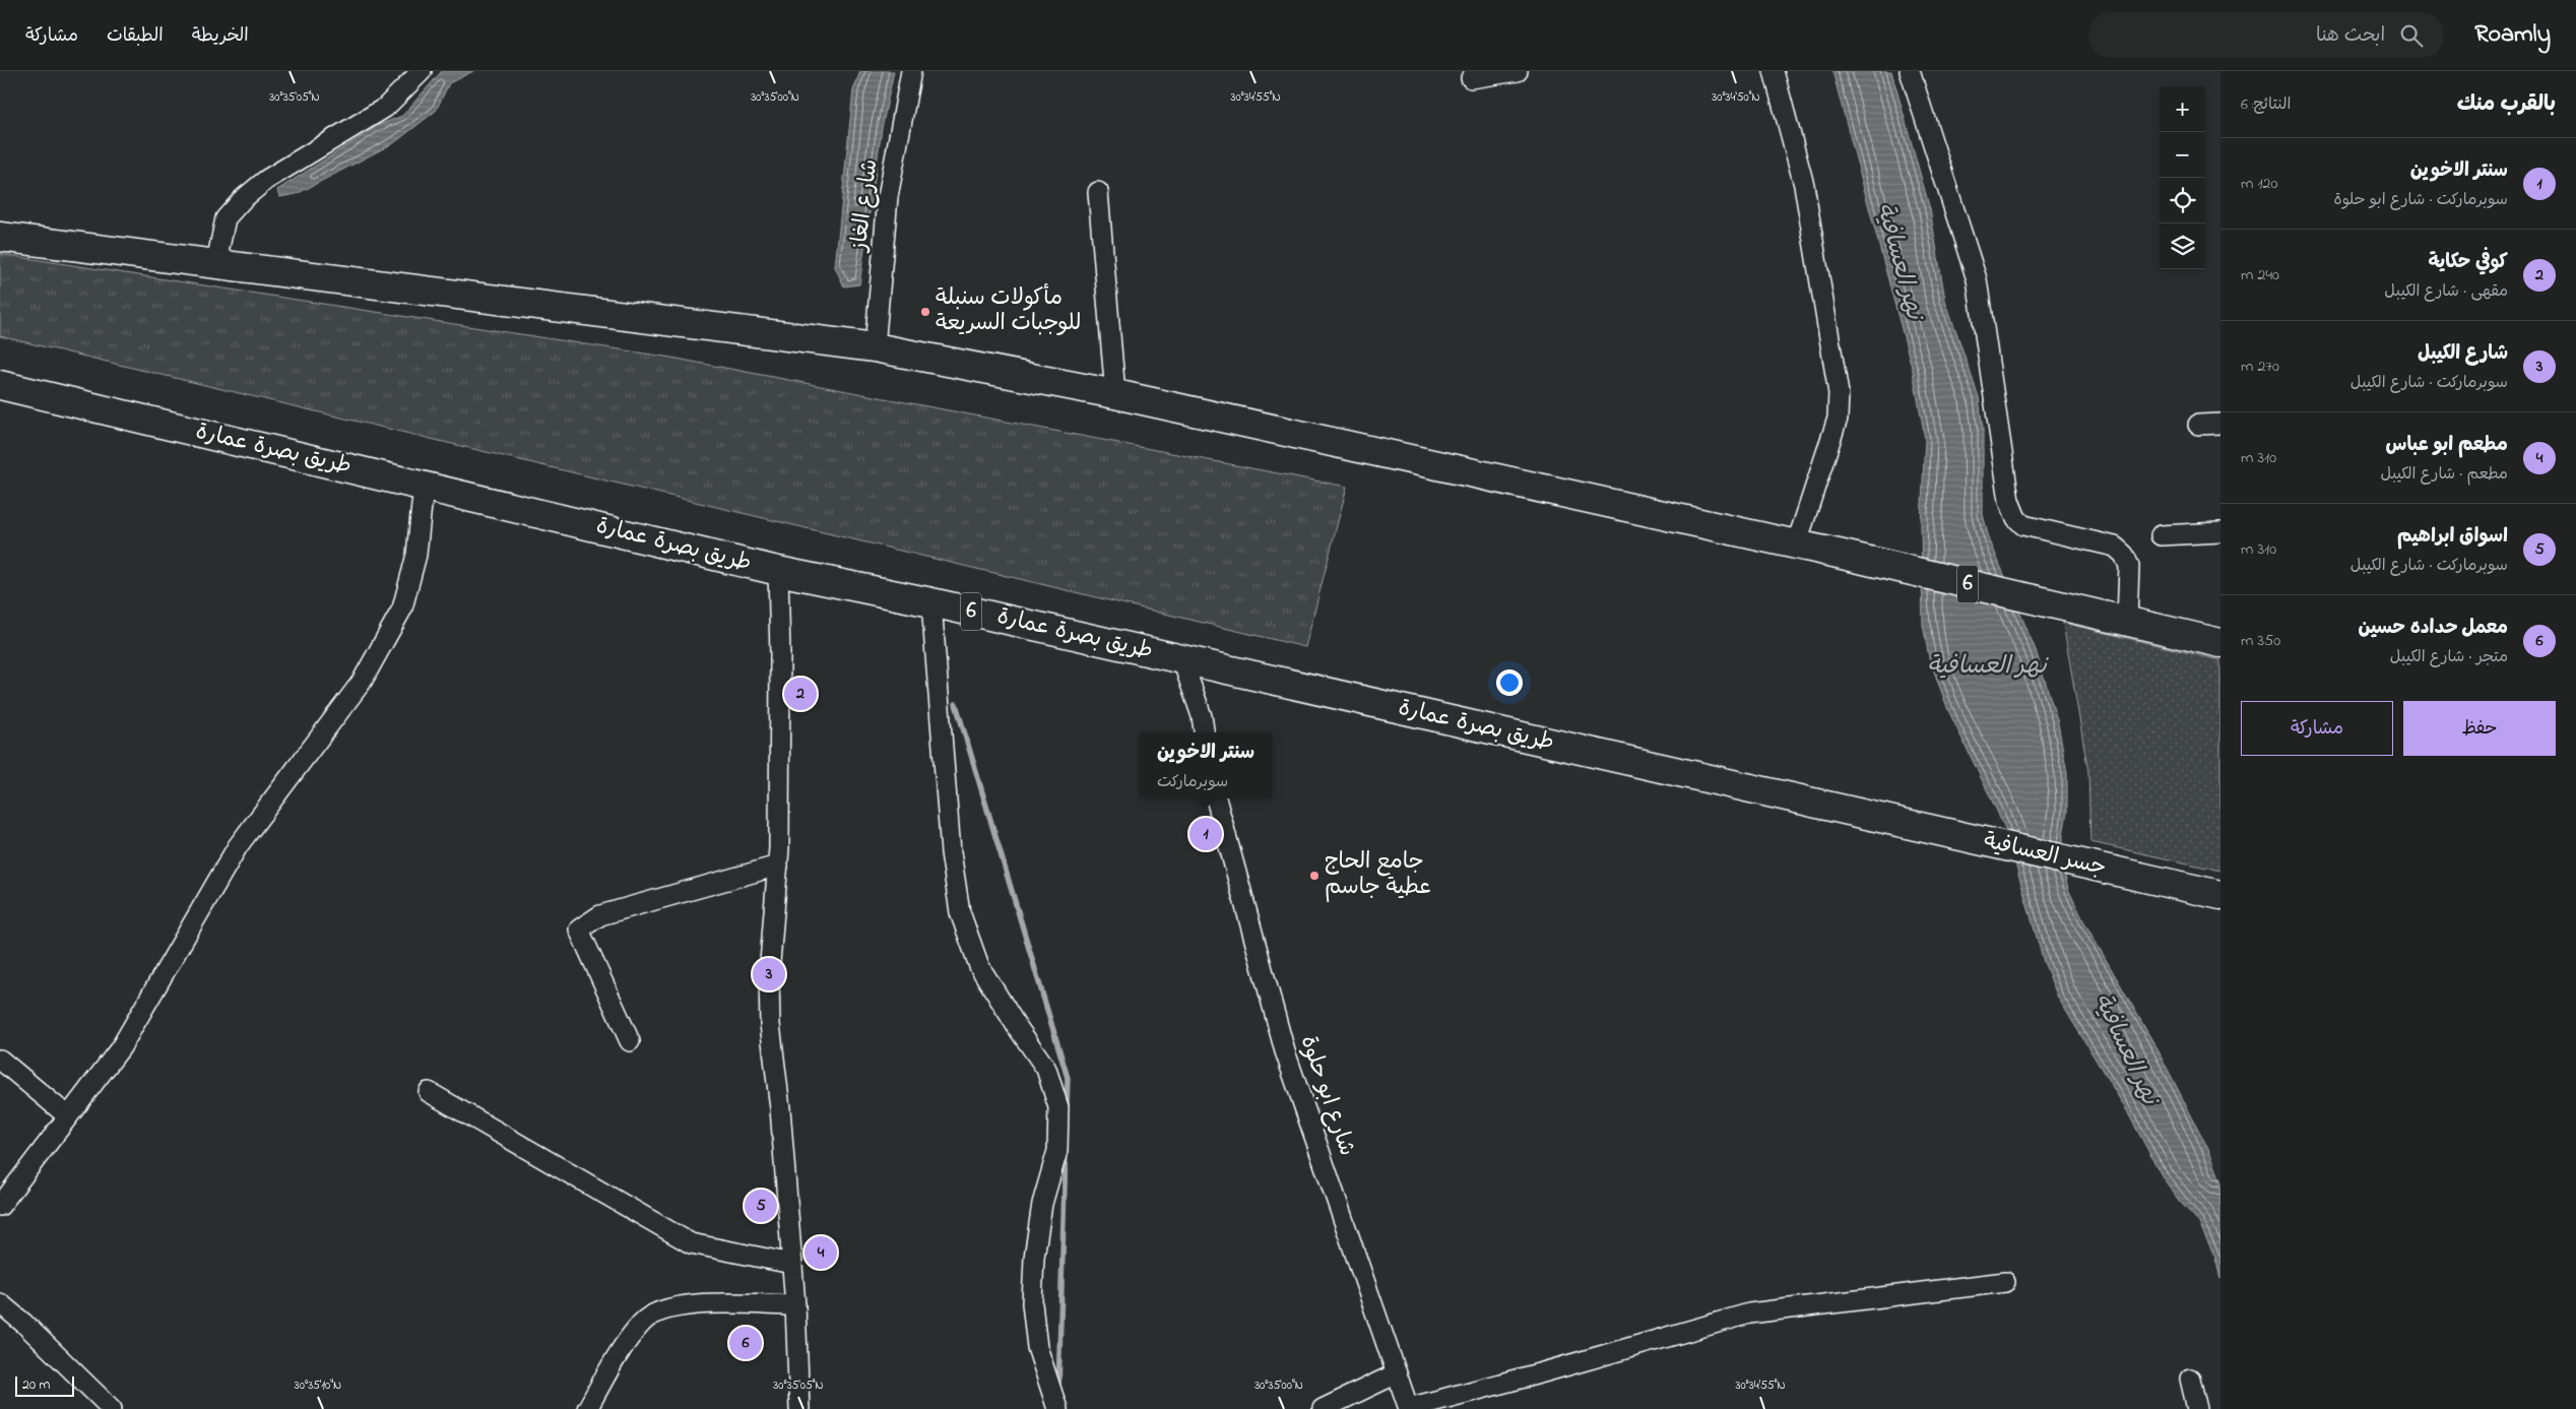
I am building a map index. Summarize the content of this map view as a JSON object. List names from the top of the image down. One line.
{"streets":{"highway":["طريق بصرة عمارة","6","جسر العسافية"],"street":["شارع الغاز","شارع ابو حلوة"]},"crossings":[["شارع الغاز","6"],["طريق بصرة عمارة","جسر العسافية"]],"water":["نهر العسافية"],"places":["مأكولات سنبلة للوجبات السريعة","جامع الحاج عطية جاسم"],"scale_bar":"20 m","page":{"header":"Roamly","search":"ابحث هنا","nav":["الخريطة","الطبقات","مشاركة"],"heading":["بالقرب منك","النتائج: 6"],"map_buttons":["+","−"],"list":[{"mark":"1","name":"سنتر الاخوين","note":"سوبرماركت · شارع ابو حلوة","value":"120 m"},{"mark":"2","name":"كوفي حكاية","note":"مقهى · شارع الكيبل","value":"240 m"},{"mark":"3","name":"شارع الكيبل","note":"سوبرماركت · شارع الكيبل","value":"270 m"},{"mark":"4","name":"مطعم ابو عباس","note":"مطعم · شارع الكيبل","value":"310 m"},{"mark":"5","name":"اسواق ابراهيم","note":"سوبرماركت · شارع الكيبل","value":"310 m"},{"mark":"6","name":"معمل حداده حسين","note":"متجر · شارع الكيبل","value":"350 m"}],"pins":["2","1","3","5","4","6"],"buttons":["حفظ","مشاركة"],"popup":["سنتر الاخوين","سوبرماركت"],"scale":"20 m"},"coordinates":["30°35'05\"N","30°35'00\"N","30°34'55\"N","30°34'50\"N","30°35'10\"N"]}
